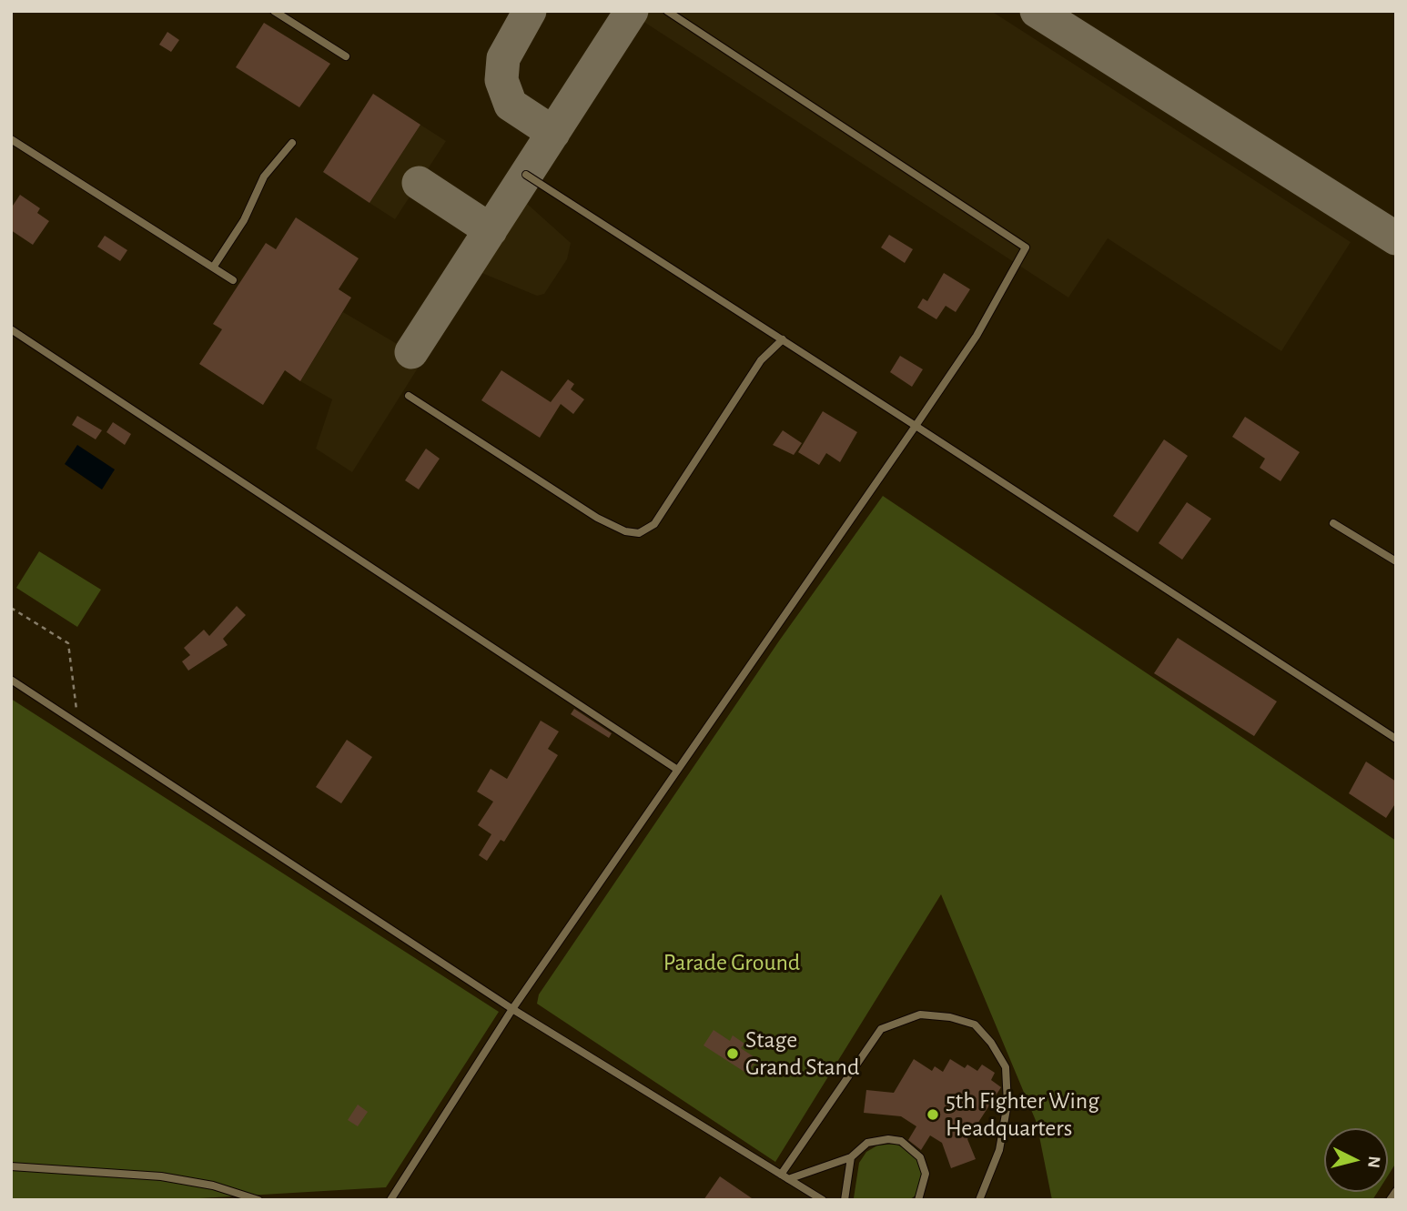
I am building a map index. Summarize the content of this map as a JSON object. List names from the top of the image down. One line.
{"parks":["Parade Ground"],"places":["Stage Grand Stand","5th Fighter Wing Headquarters"],"north":"right"}
